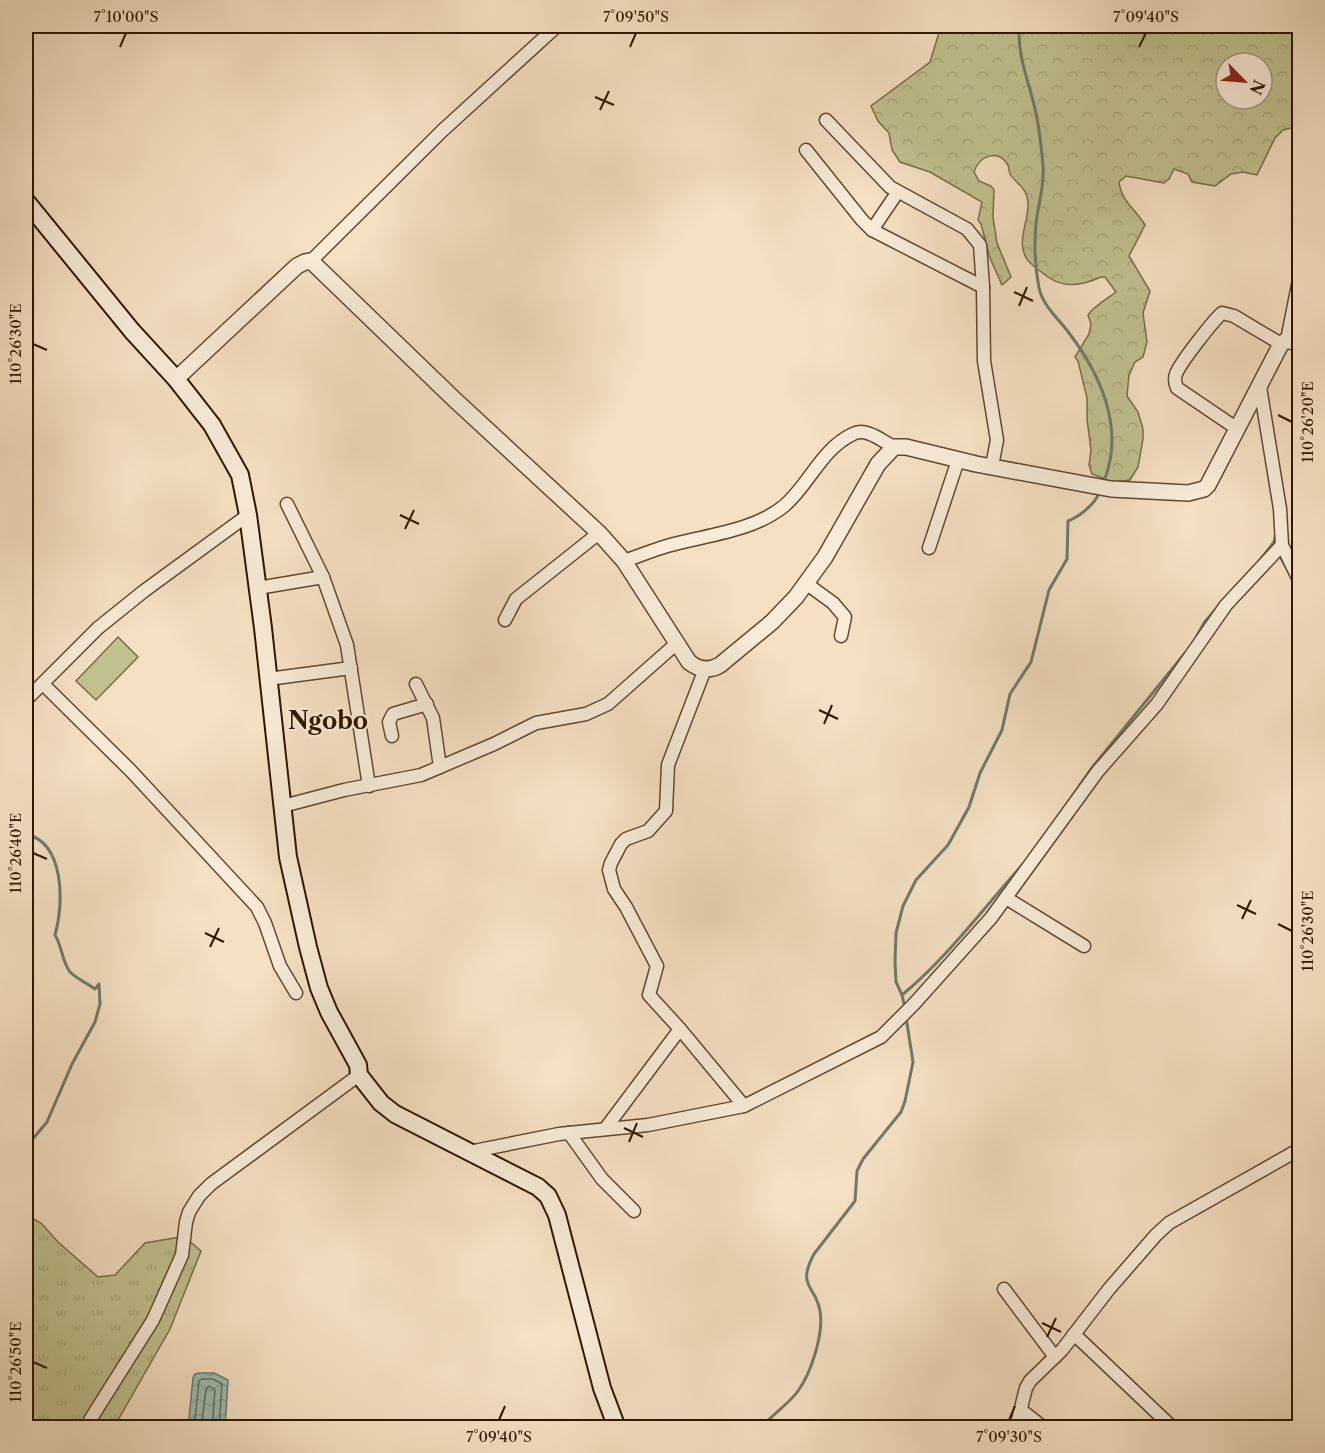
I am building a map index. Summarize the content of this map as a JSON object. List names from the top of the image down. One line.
{"districts":["Ngobo"],"north":"bottom right","coordinates":["7°10'00\"S","7°09'50\"S","7°09'40\"S","110°26'30\"E","110°26'20\"E","110°26'40\"E","110°26'50\"E","7°09'30\"S"]}
